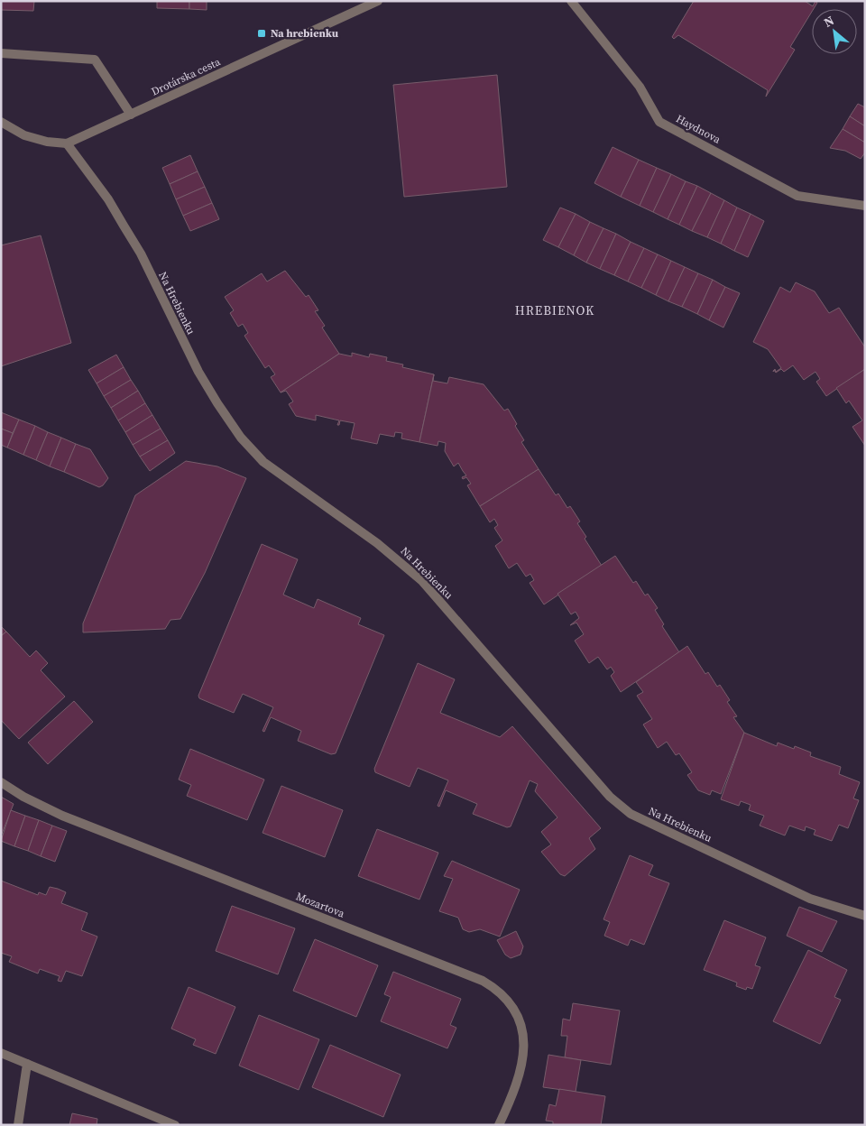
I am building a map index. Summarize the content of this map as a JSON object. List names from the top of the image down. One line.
{"streets":{"street":["Drotárska cesta","Haydnova","Na Hrebienku","Mozartova"]},"crossings":[["Drotárska cesta","Na Hrebienku"]],"districts":["HREBIENOK"],"places":{"transit":["Na hrebienku"]},"north":"top left"}
